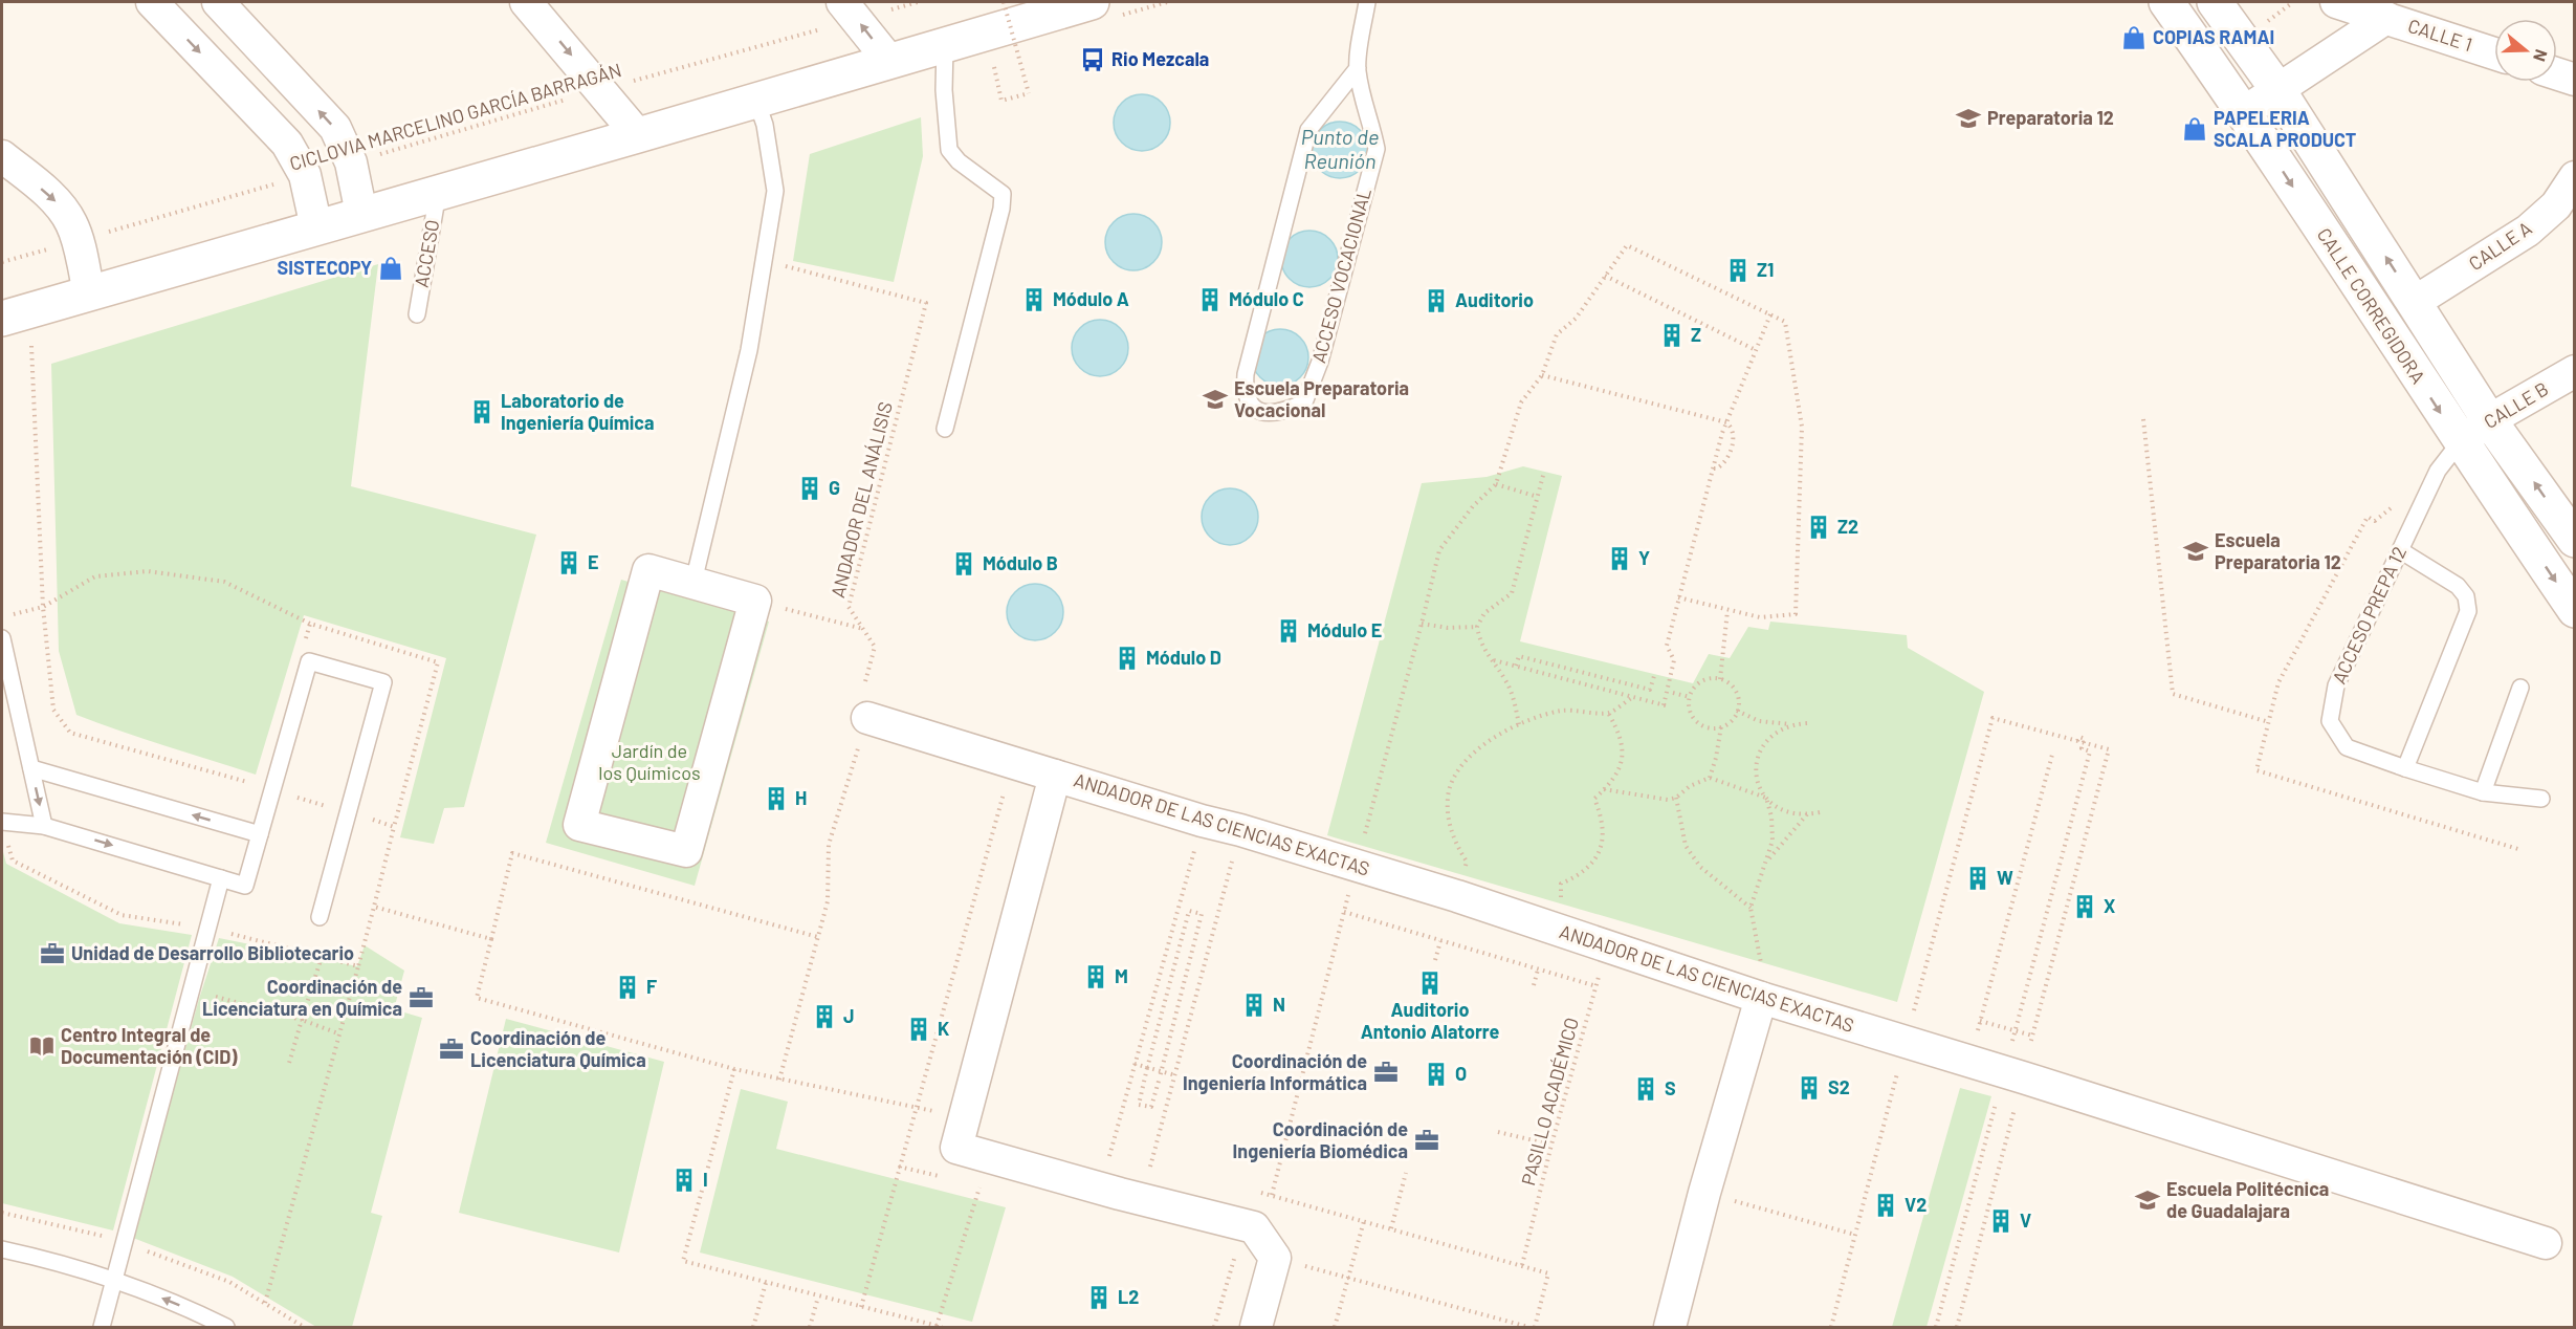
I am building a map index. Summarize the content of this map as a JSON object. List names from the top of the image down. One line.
{"streets":{"street":["CALLE 1","CALLE A","CALLE CORREGIDORA","CALLE B","ANDADOR DE LAS CIENCIAS EXACTAS"],"lane":["ACCESO","ACCESO VOCACIONAL","ACCESO PREPA 12"],"path":["CICLOVIA MARCELINO GARCÍA BARRAGÁN","ANDADOR DEL ANÁLISIS","PASILLO ACADÉMICO"]},"crossings":[["CALLE A","CALLE CORREGIDORA"],["CALLE CORREGIDORA","CALLE B"],["CALLE CORREGIDORA","ACCESO PREPA 12"],["CALLE B","ACCESO PREPA 12"],["ANDADOR DEL ANÁLISIS","ANDADOR DE LAS CIENCIAS EXACTAS"],["ANDADOR DE LAS CIENCIAS EXACTAS","PASILLO ACADÉMICO"]],"water":["Punto de Reunión"],"parks":["Jardín de los Químicos"],"places":{"shop":["COPIAS RAMAI","PAPELERIA SCALA PRODUCT","SISTECOPY"],"bus stop":["Rio Mezcala"],"school or university":["Preparatoria 12","Escuela Preparatoria Vocacional","Escuela Preparatoria 12","Escuela Politécnica de Guadalajara"],"building":["Z1","Módulo A","Módulo C","Auditorio","Z","Laboratorio de Ingeniería Química","G","Z2","Y","E","Módulo B","Módulo E","Módulo D","H","W","X","M","Auditorio Antonio Alatorre","F","N","J","K","O","S2","S","I","V2","V","L2"],"office":["Unidad de Desarrollo Bibliotecario","Coordinación de Licenciatura en Química","Coordinación de Licenciatura Química","Coordinación de Ingeniería Informática","Coordinación de Ingeniería Biomédica"],"library":["Centro Integral de Documentación (CID)"]},"north":"right"}
